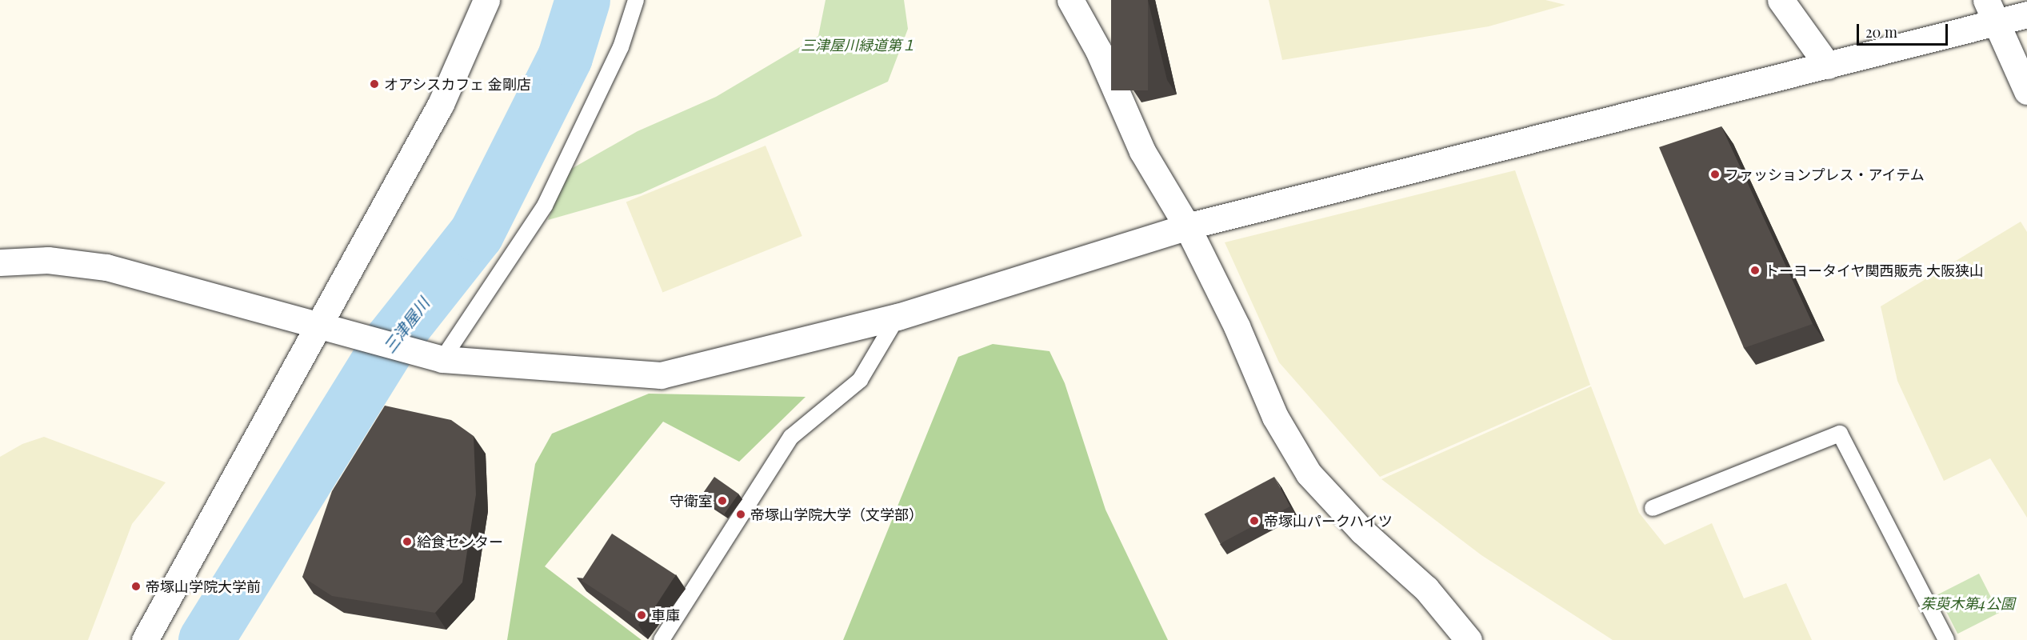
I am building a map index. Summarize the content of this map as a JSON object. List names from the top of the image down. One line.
{"water":["三津屋川"],"parks":["三津屋川緑道第１","茱萸木第4公園"],"places":["オアシスカフェ 金剛店","ファッションプレス・アイテム","トーヨータイヤ関西販売 大阪狭山","守衛室","帝塚山学院大学（文学部）","帝塚山パークハイツ","給食センター","帝塚山学院大学前","車庫"],"scale_bar":"20 m"}
